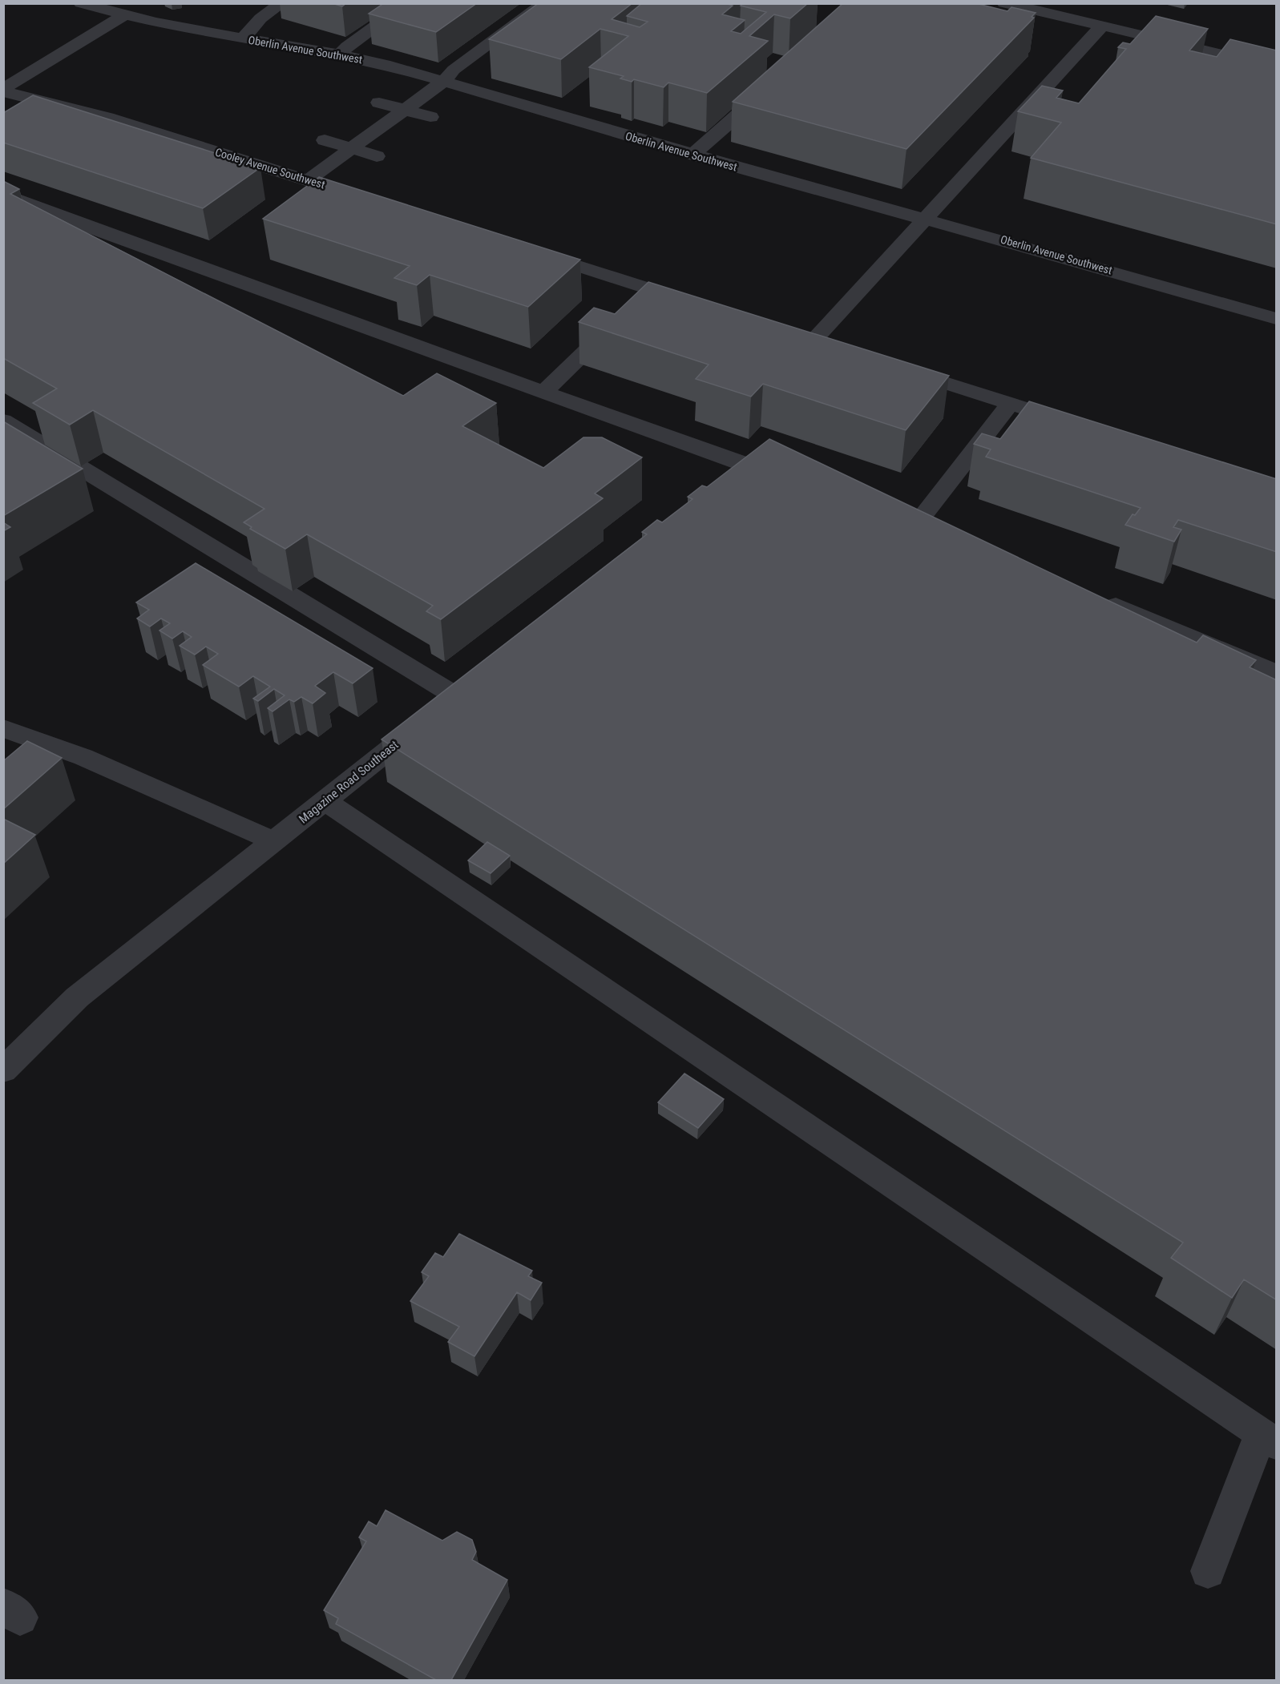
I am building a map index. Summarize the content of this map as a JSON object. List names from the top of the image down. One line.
{"streets":{"lane":["Oberlin Avenue Southwest","Cooley Avenue Southwest","Magazine Road Southeast"]}}
